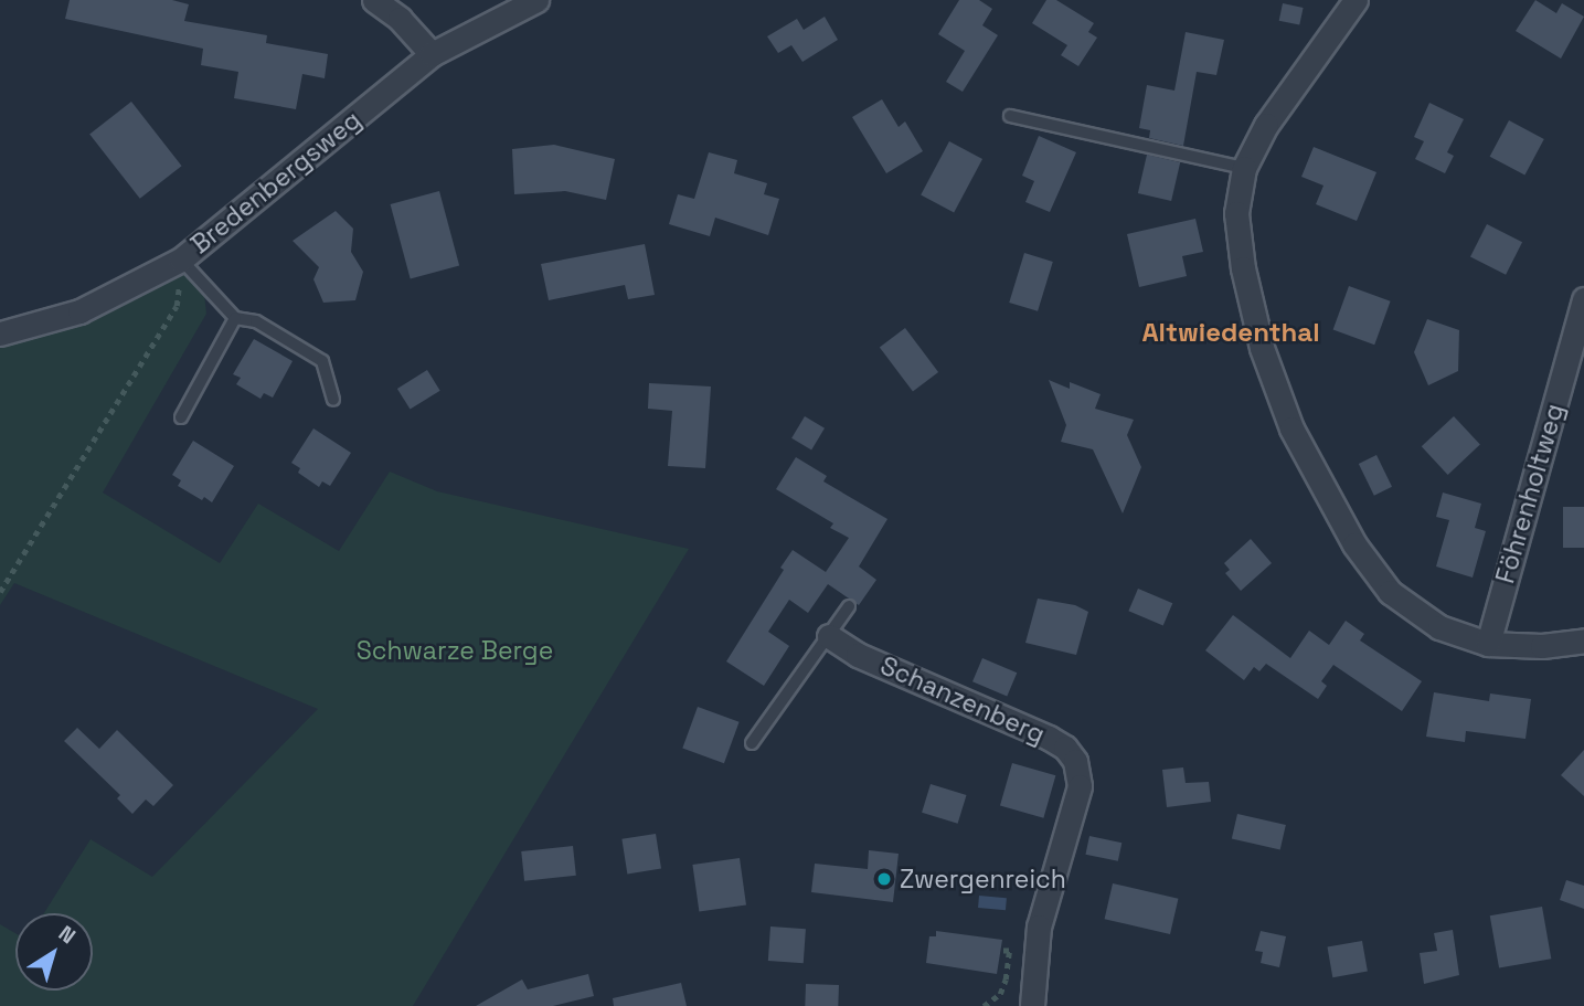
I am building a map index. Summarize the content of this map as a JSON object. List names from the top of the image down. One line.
{"streets":{"street":["Bredenbergsweg","Föhrenholtweg","Schanzenberg"]},"districts":["Altwiedenthal"],"parks":["Schwarze Berge"],"places":["Zwergenreich"],"north":"top right"}
